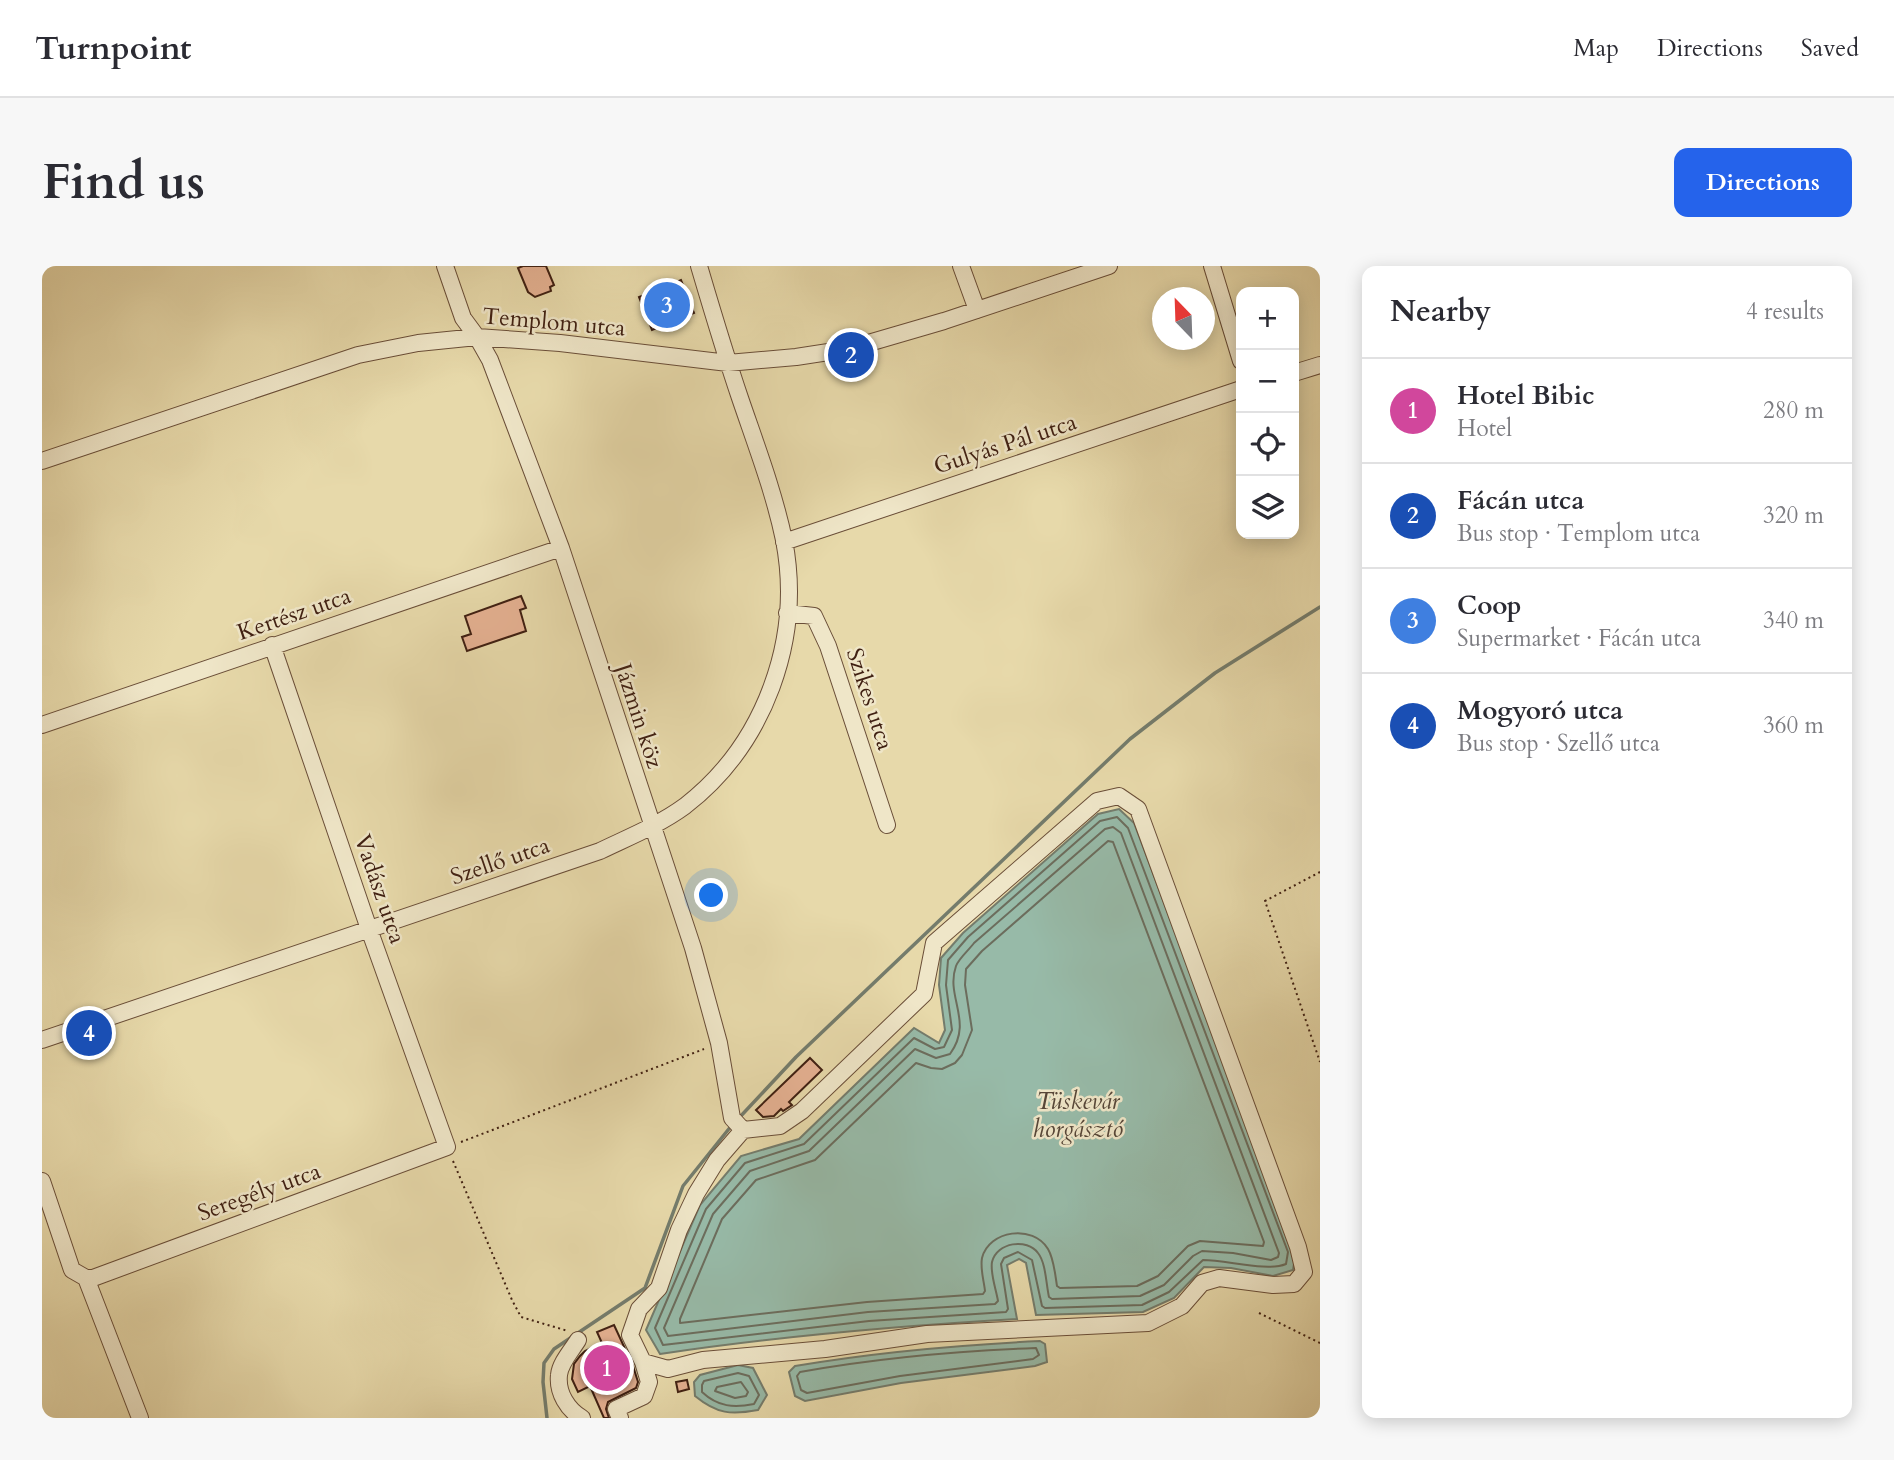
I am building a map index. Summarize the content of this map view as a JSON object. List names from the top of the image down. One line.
{"streets":{"street":["Templom utca","Gulyás Pál utca","Kertész utca","Szikes utca","Jázmin köz","Szellő utca","Vadász utca","Seregély utca"]},"crossings":[["Templom utca","Jázmin köz"],["Gulyás Pál utca","Szellő utca"],["Kertész utca","Jázmin köz"],["Kertész utca","Vadász utca"],["Szikes utca","Szellő utca"],["Jázmin köz","Szellő utca"],["Szellő utca","Vadász utca"],["Vadász utca","Seregély utca"]],"water":["Tüskevár horgásztó"],"north":"top left","page":{"header":"Turnpoint","nav":["Map","Directions","Saved"],"buttons":"Directions","title":"Find us","heading":["Nearby","4 results"],"pins":["3","2","4","1"],"map_buttons":["+","−"],"list":[{"mark":"1","name":"Hotel Bibic","note":"Hotel","value":"280 m"},{"mark":"2","name":"Fácán utca","note":"Bus stop · Templom utca","value":"320 m"},{"mark":"3","name":"Coop","note":"Supermarket · Fácán utca","value":"340 m"},{"mark":"4","name":"Mogyoró utca","note":"Bus stop · Szellő utca","value":"360 m"}]}}
